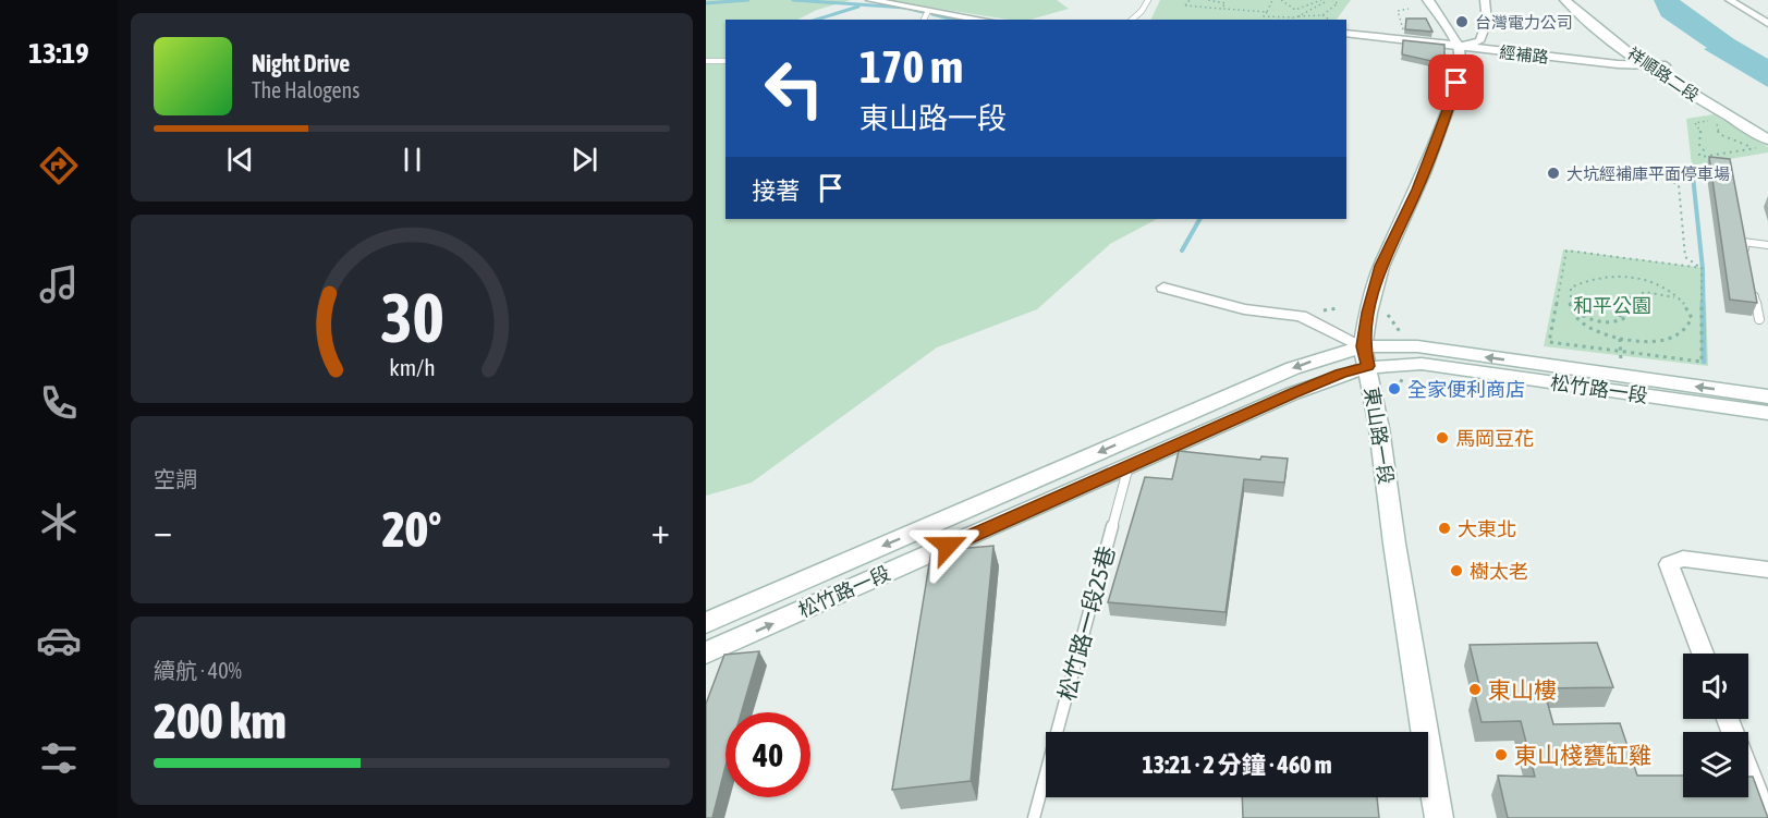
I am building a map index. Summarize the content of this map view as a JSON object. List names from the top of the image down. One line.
{"streets":{"street":["經補路","祥順路二段","松竹路一段","東山路一段"],"lane":["松竹路一段25巷"]},"crossings":[["經補路","祥順路二段"],["經補路","東山路一段"],["松竹路一段","東山路一段"],["松竹路一段","松竹路一段25巷"]],"parks":["和平公園"],"places":["台灣電力公司","大坑經補庫平面停車場","全家便利商店","馬岡豆花","大東北","樹太老","東山樓","東山棧甕缸雞"],"page":{"tabs":"13:19","turn":["170 m","東山路一段"],"song":["Night Drive","The Halogens"],"then":"接著","tile":["空調",["續航 · 40%","200 km"]],"heat":["−","20°","+"],"limit":"40","trip":"13:21 · 2 分鐘 · 460 m","gauge":["30","km/h"]}}
